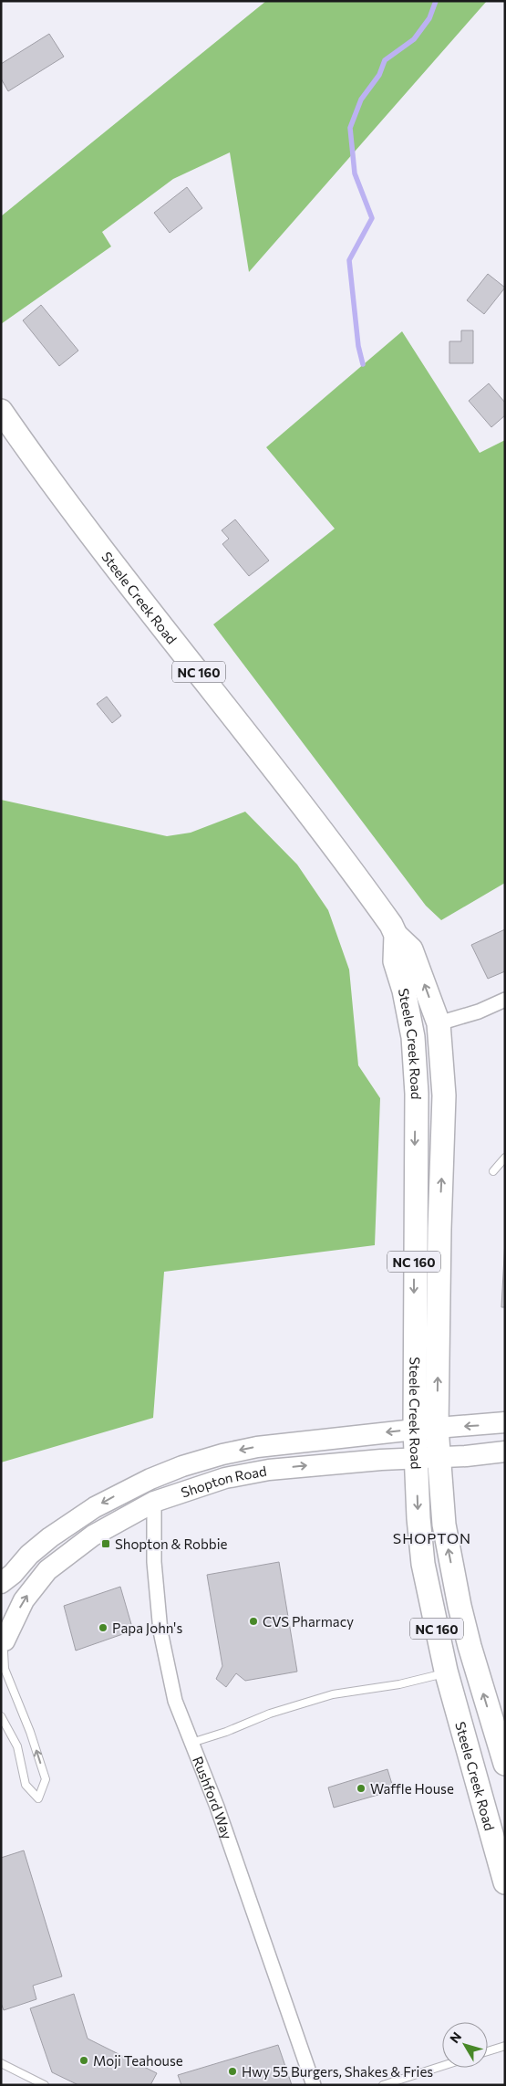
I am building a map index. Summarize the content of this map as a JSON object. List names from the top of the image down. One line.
{"streets":{"main road":["Steele Creek Road","NC 160"],"street":["Shopton Road","Rushford Way"]},"crossings":[["Steele Creek Road","Shopton Road"],["Shopton Road","Rushford Way"]],"districts":["SHOPTON"],"places":{"transit":["Shopton & Robbie"],"other":["CVS Pharmacy","Papa John's","Waffle House","Moji Teahouse","Hwy 55 Burgers, Shakes & Fries"]},"north":"top left"}
